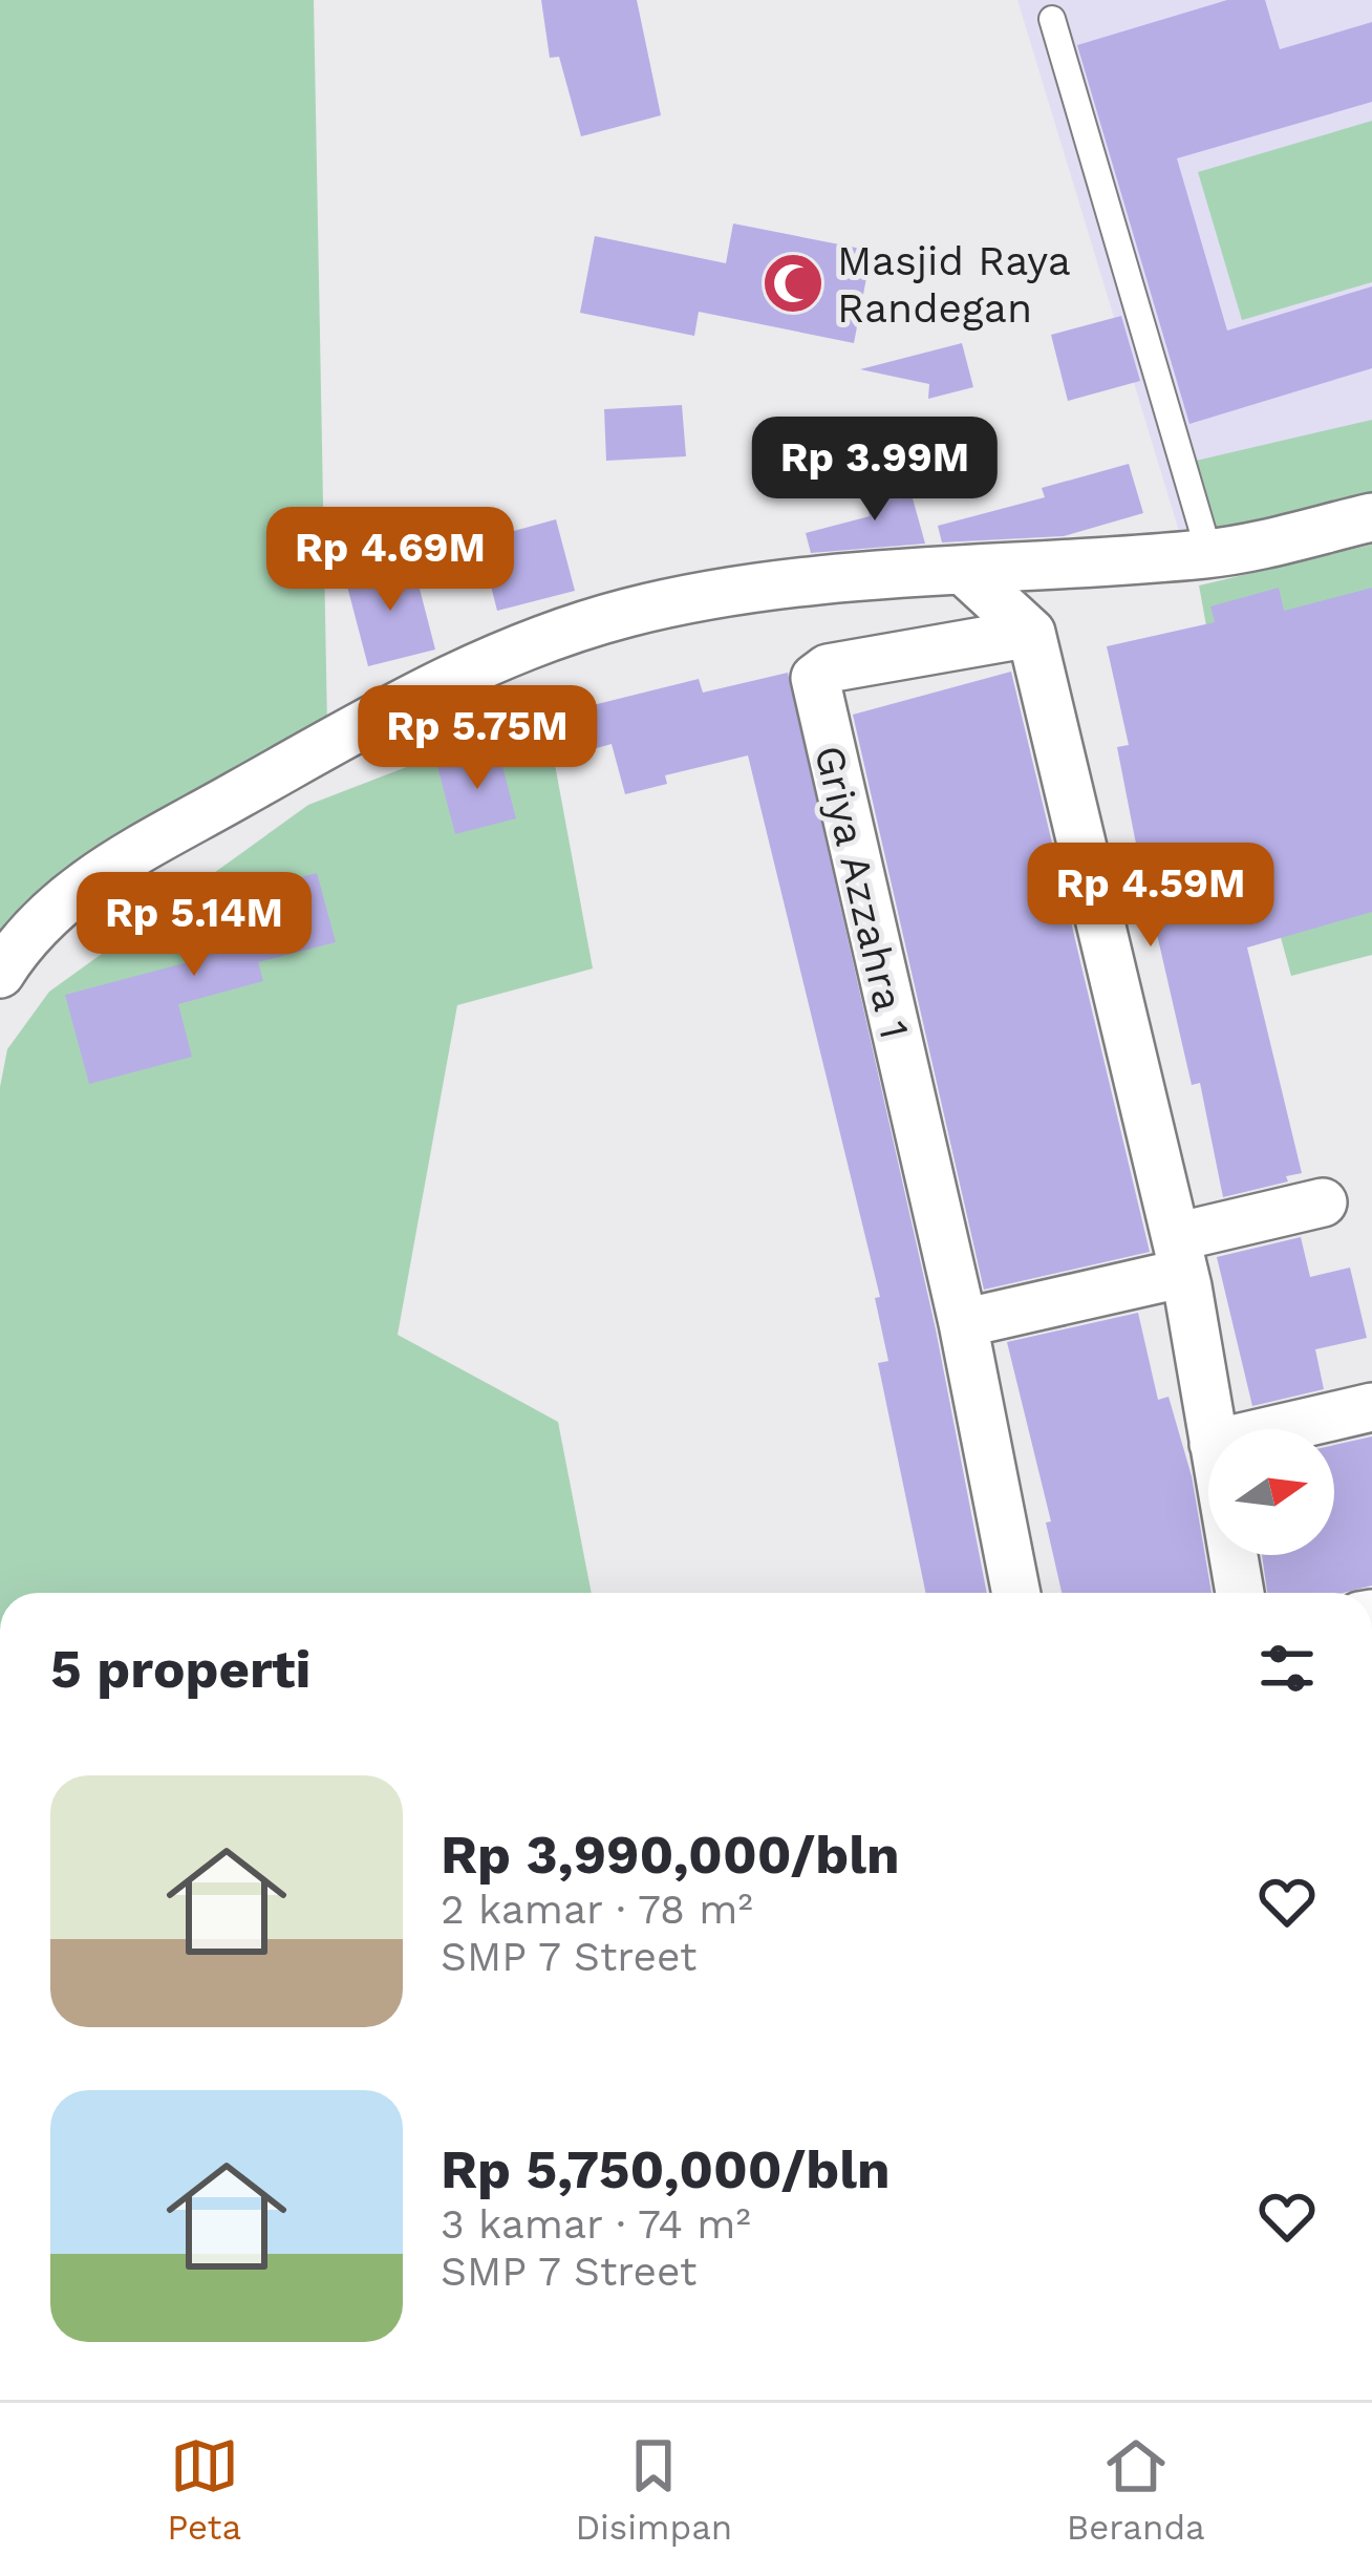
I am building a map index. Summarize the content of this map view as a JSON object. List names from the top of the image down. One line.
{"streets":{"street":["Griya Azzahra 1"]},"places":{"mosque":["Masjid Raya Randegan"]},"north":"right","page":{"price":["Rp 3.99M","Rp 4.69M","Rp 5.75M","Rp 4.59M","Rp 5.14M"],"heading":"5 properti","list":[{"name":"Rp 3,990,000/bln","note":"2 kamar · 78 m² · SMP 7 Street"},{"name":"Rp 5,750,000/bln","note":"3 kamar · 74 m² · SMP 7 Street"}],"tabs":["Peta","Disimpan","Beranda"]}}
